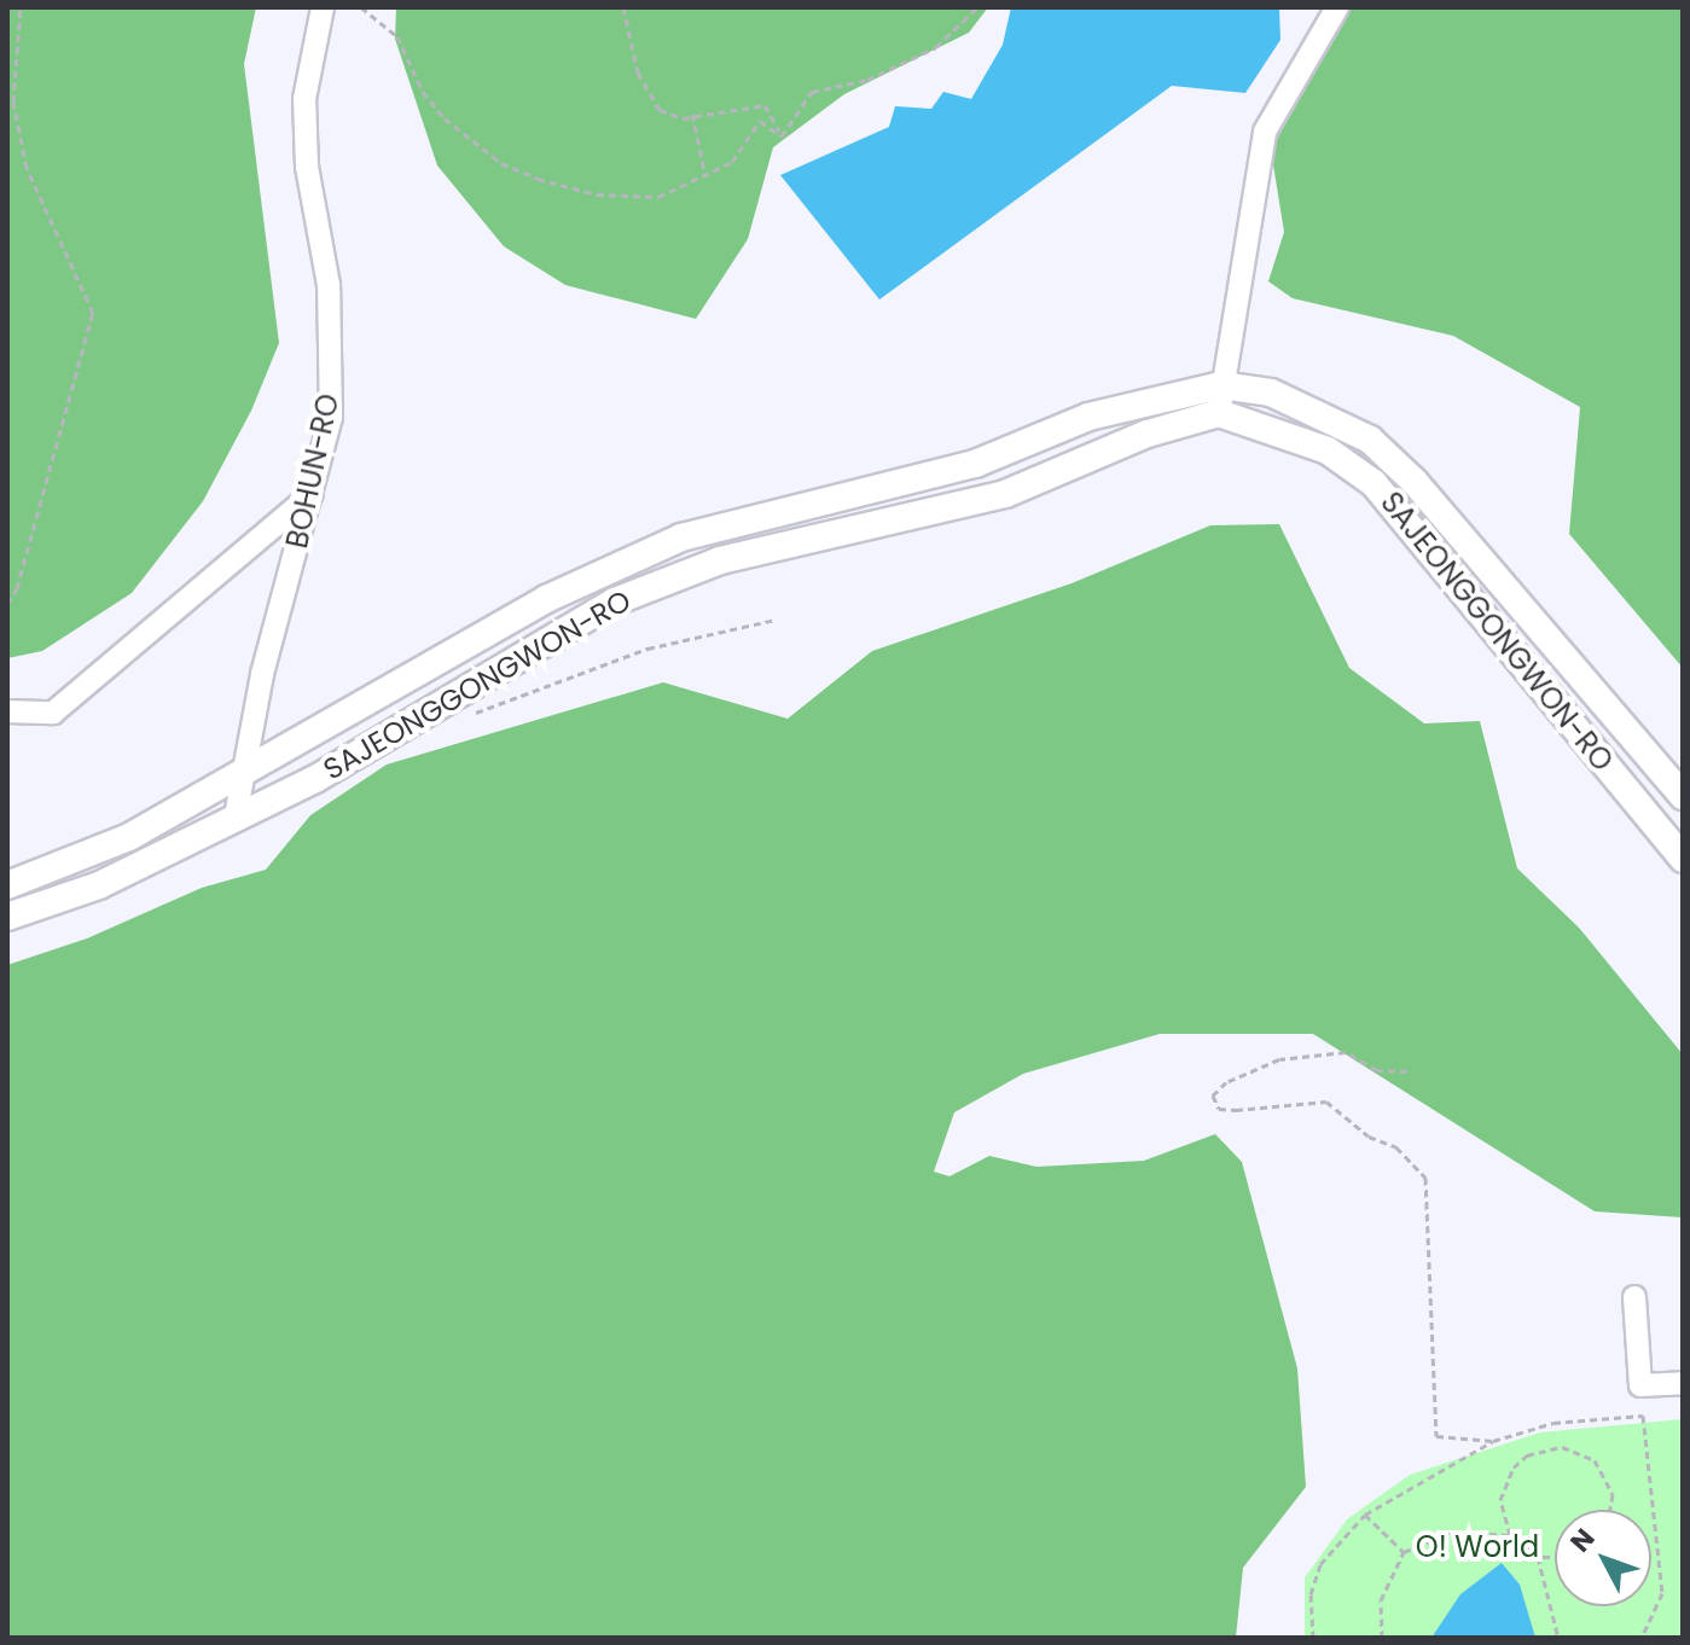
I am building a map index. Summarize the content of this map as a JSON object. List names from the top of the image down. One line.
{"streets":{"main road":["SAJEONGGONGWON-RO"],"street":["BOHUN-RO"]},"crossings":[["BOHUN-RO","SAJEONGGONGWON-RO"]],"parks":["O! World"],"north":"top left"}
